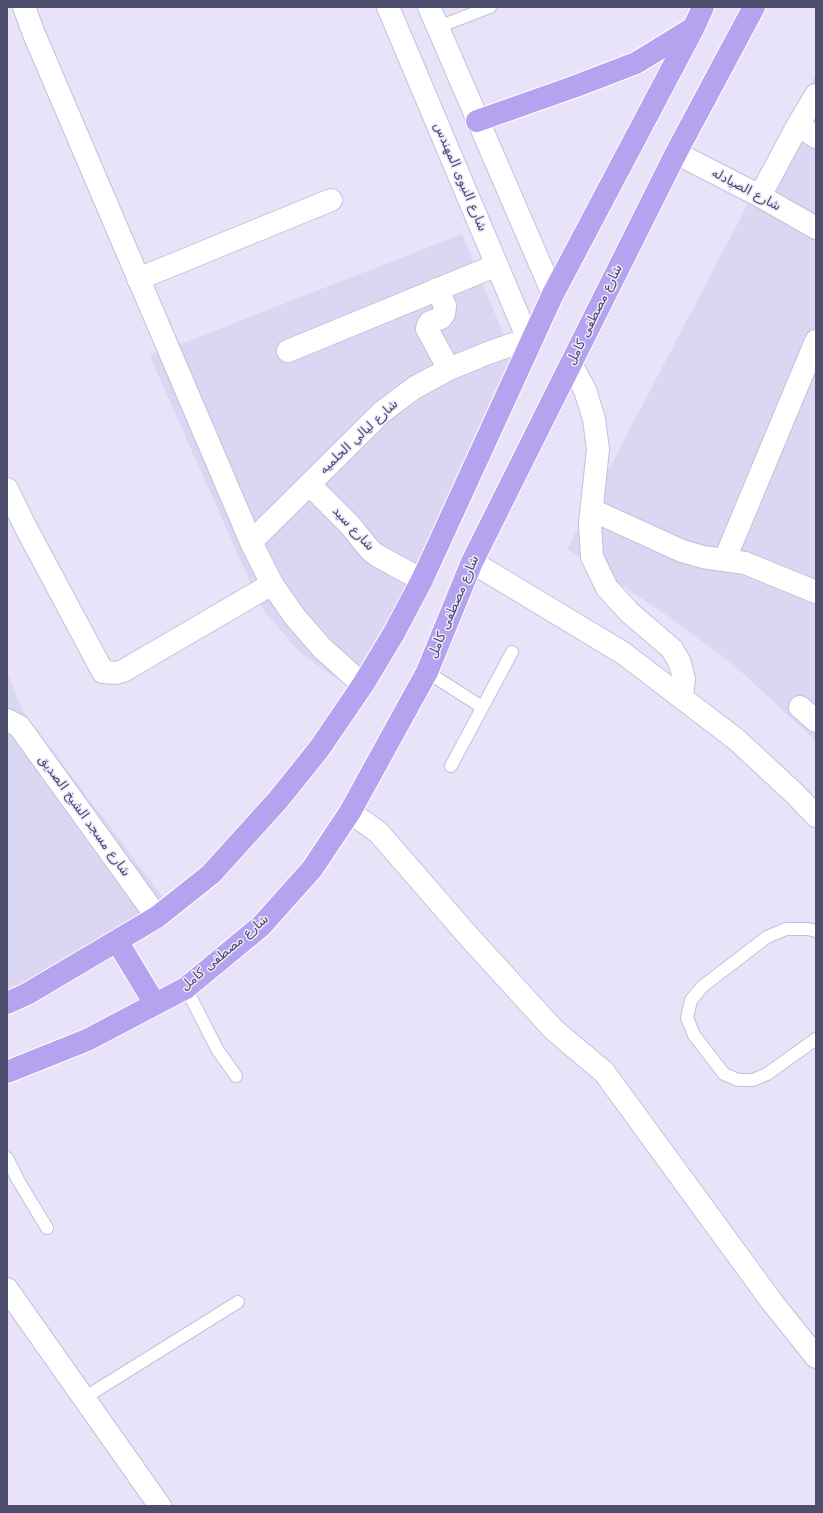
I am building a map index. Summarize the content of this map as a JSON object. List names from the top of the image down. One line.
{"streets":{"main road":["شارع مصطفى كامل"],"street":["شارع النبوى المهندس","شارع الصيادله","شارع ليالي الحلميه","شارع سيد","شارع مسجد الشيخ الصديق"]},"crossings":[["شارع النبوى المهندس","شارع ليالي الحلميه"],["شارع الصيادله","شارع مصطفى كامل"],["شارع ليالي الحلميه","شارع سيد"]]}
